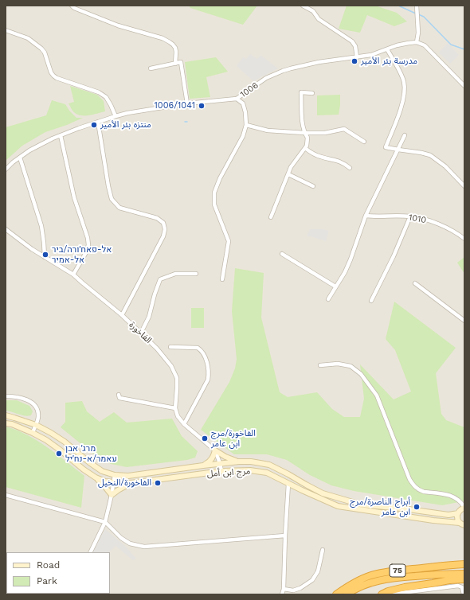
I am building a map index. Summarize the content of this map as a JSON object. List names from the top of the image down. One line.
{"streets":{"highway":["75"],"street":["1006","1010","الفاخورة","مرج ابن أمل"]},"places":["مدرسة بئر الأمير","1006/1041","منتزه بئر الأمير","אל-פאח׳ורה/ביר אל-אמיר","الفاخورة/مرج ابن عامر","מרג׳ אבן עאמר/א-נח׳יל","الفاخورة/النخيل","أبراج الناصرة/مرج ابن عامر"],"legend":["Road","Park"]}
